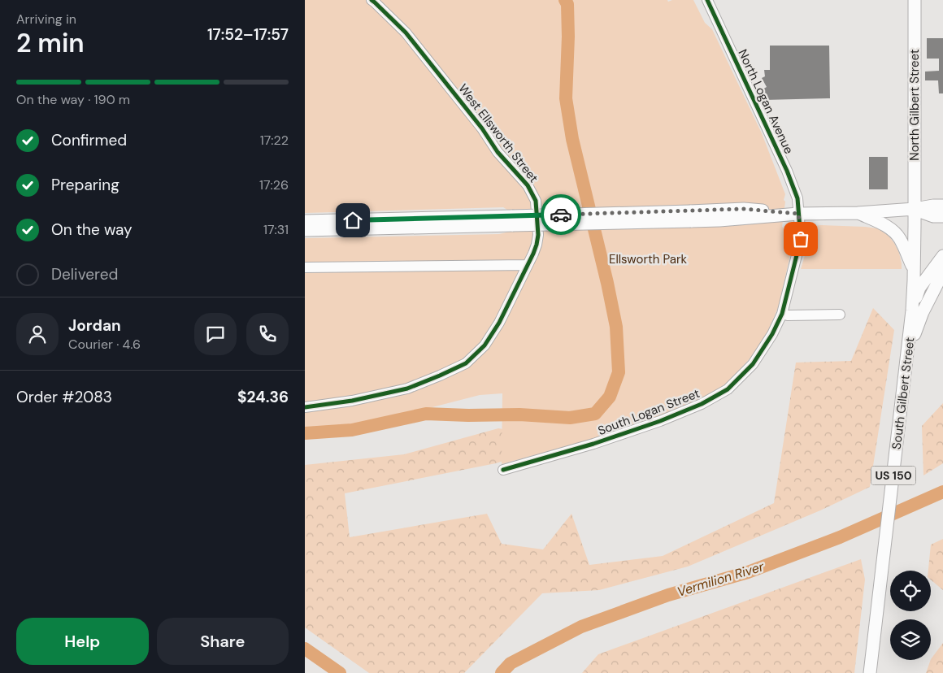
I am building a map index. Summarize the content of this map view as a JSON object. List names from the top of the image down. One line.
{"streets":{"main road":["North Gilbert Street","South Gilbert Street","US 150"],"street":["North Logan Avenue","West Ellsworth Street","South Logan Street"]},"crossings":[["North Logan Avenue","South Logan Street"],["North Gilbert Street","South Gilbert Street"]],"water":["Vermilion River"],"parks":["Ellsworth Park"],"page":{"heading":["2 min","Arriving in","17:52–17:57"],"panel":["Jordan","Courier · 4.6","Order #2083","$24.36"],"bar":"On the way · 190 m","list":[["Confirmed","17:22"],["Preparing","17:26"],["On the way","17:31"],"Delivered"],"buttons":["Help","Share"]}}
